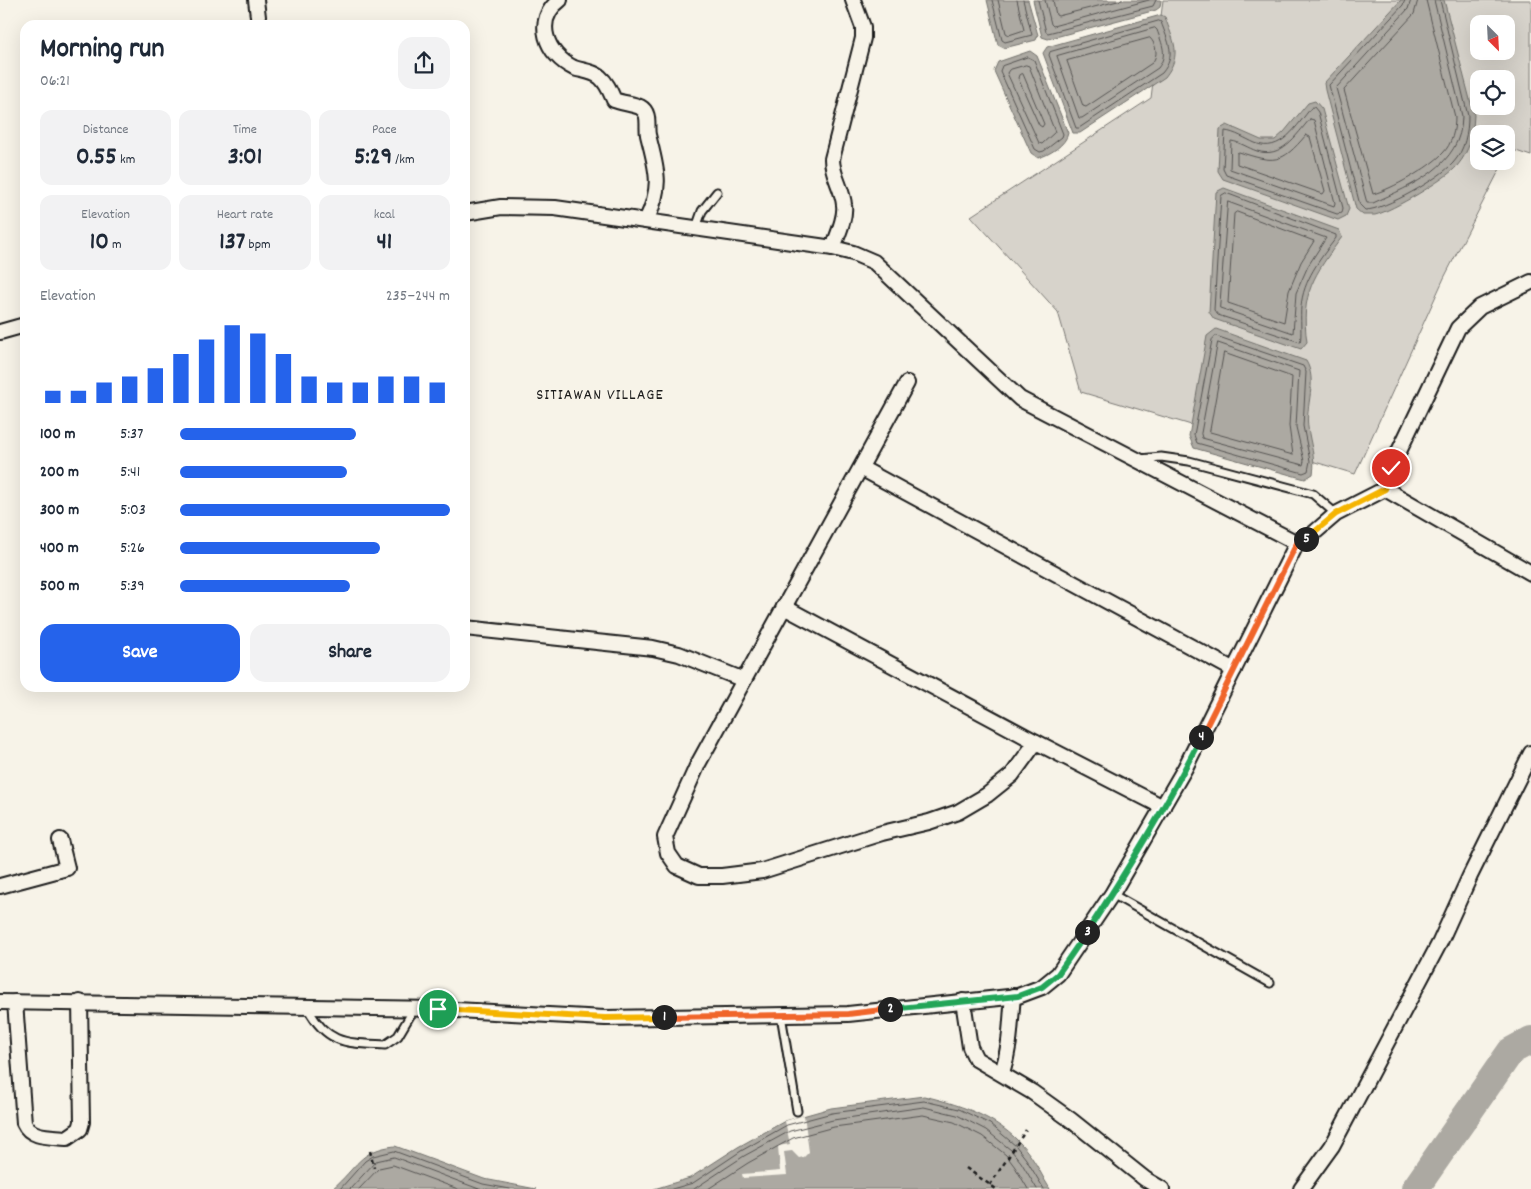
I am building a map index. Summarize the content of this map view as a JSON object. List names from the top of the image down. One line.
{"districts":["SITIAWAN VILLAGE"],"north":"bottom right","page":{"heading":["Morning run","06:21"],"stats":[["Distance","0.55 km"],["Time","3:01"],["Pace","5:29 /km"],["Elevation","10 m"],["Heart rate","137 bpm"],["kcal","41"]],"chart":["Elevation","235–244 m"],"list":[{"name":"100 m","note":"5:37"},{"name":"200 m","note":"5:41"},{"name":"300 m","note":"5:03"},{"name":"400 m","note":"5:26"},{"name":"500 m","note":"5:39"}],"pins":["5","4","3","2","1"],"buttons":["Save","Share"]}}
